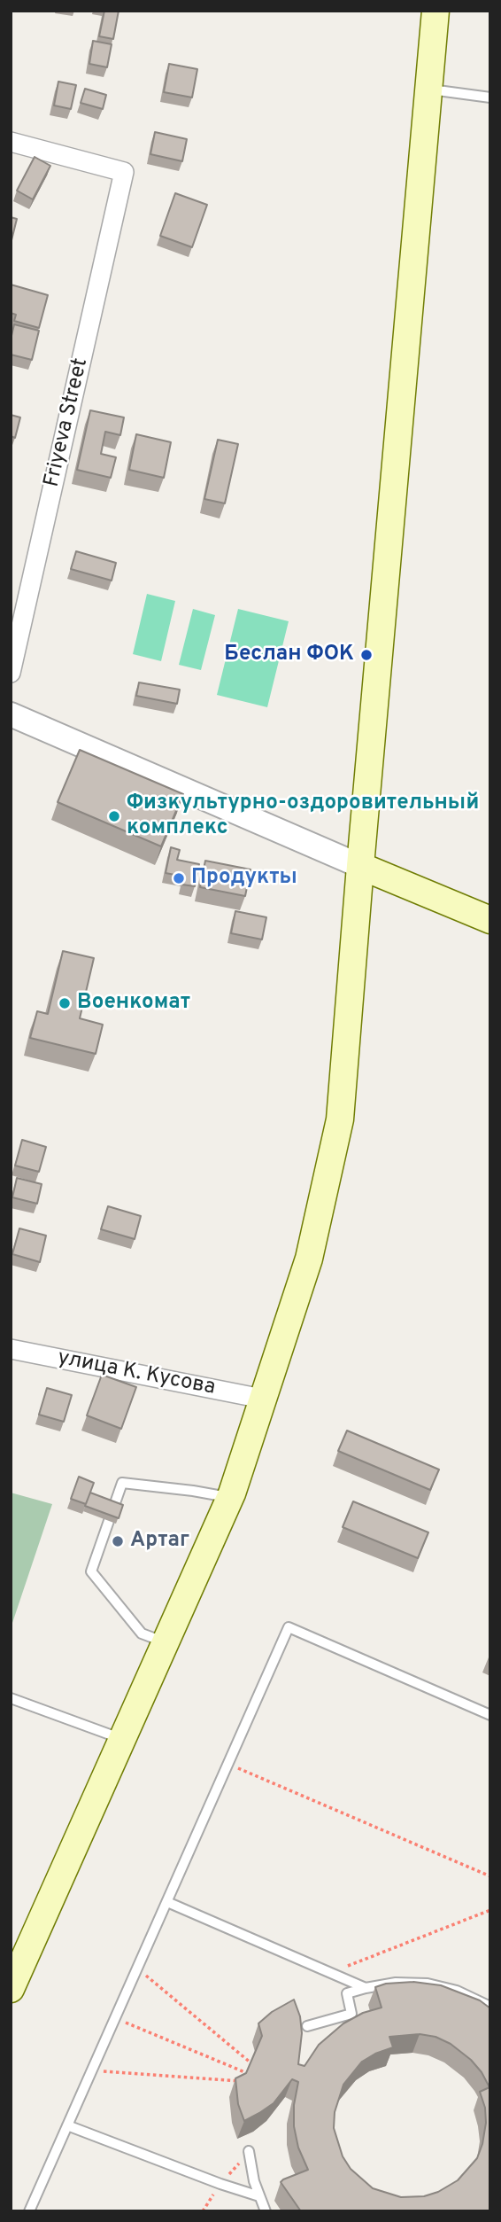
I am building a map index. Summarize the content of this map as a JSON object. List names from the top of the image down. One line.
{"streets":{"street":["Friyeva Street","улица К. Кусова"]},"places":["Беслан ФОК","Физкультурно-оздоровительный комплекс","Продукты","Военкомат","Артаг"]}
